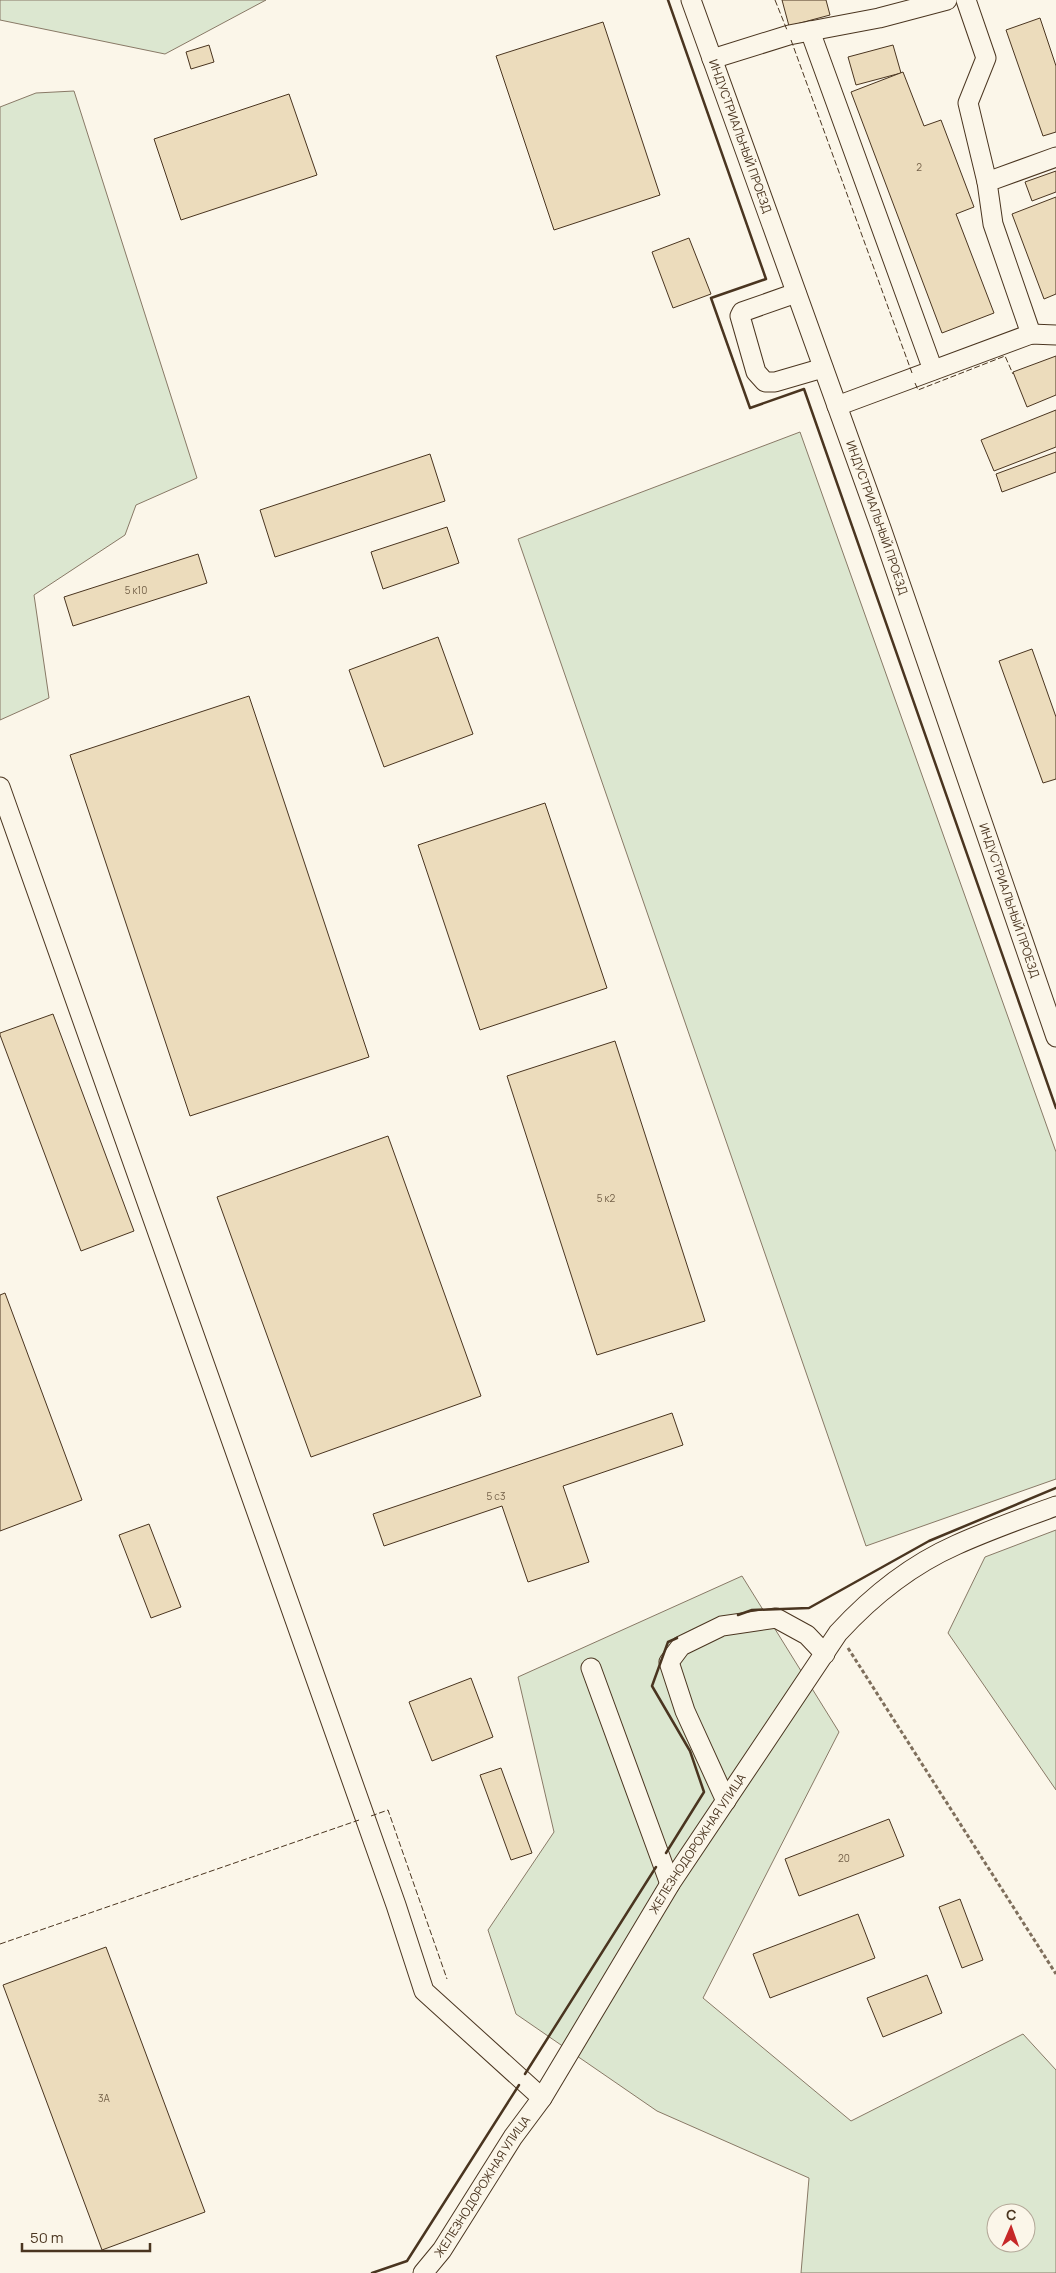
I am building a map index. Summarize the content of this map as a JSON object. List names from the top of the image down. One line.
{"streets":{"street":["ИНДУСТРИАЛЬНЫЙ ПРОЕЗД","ЖЕЛЕЗНОДОРОЖНАЯ УЛИЦА"]},"house_numbers":["2","5 к10","5 к2","5 с3","20","3А"],"scale_bar":"50 m","north":"top"}
